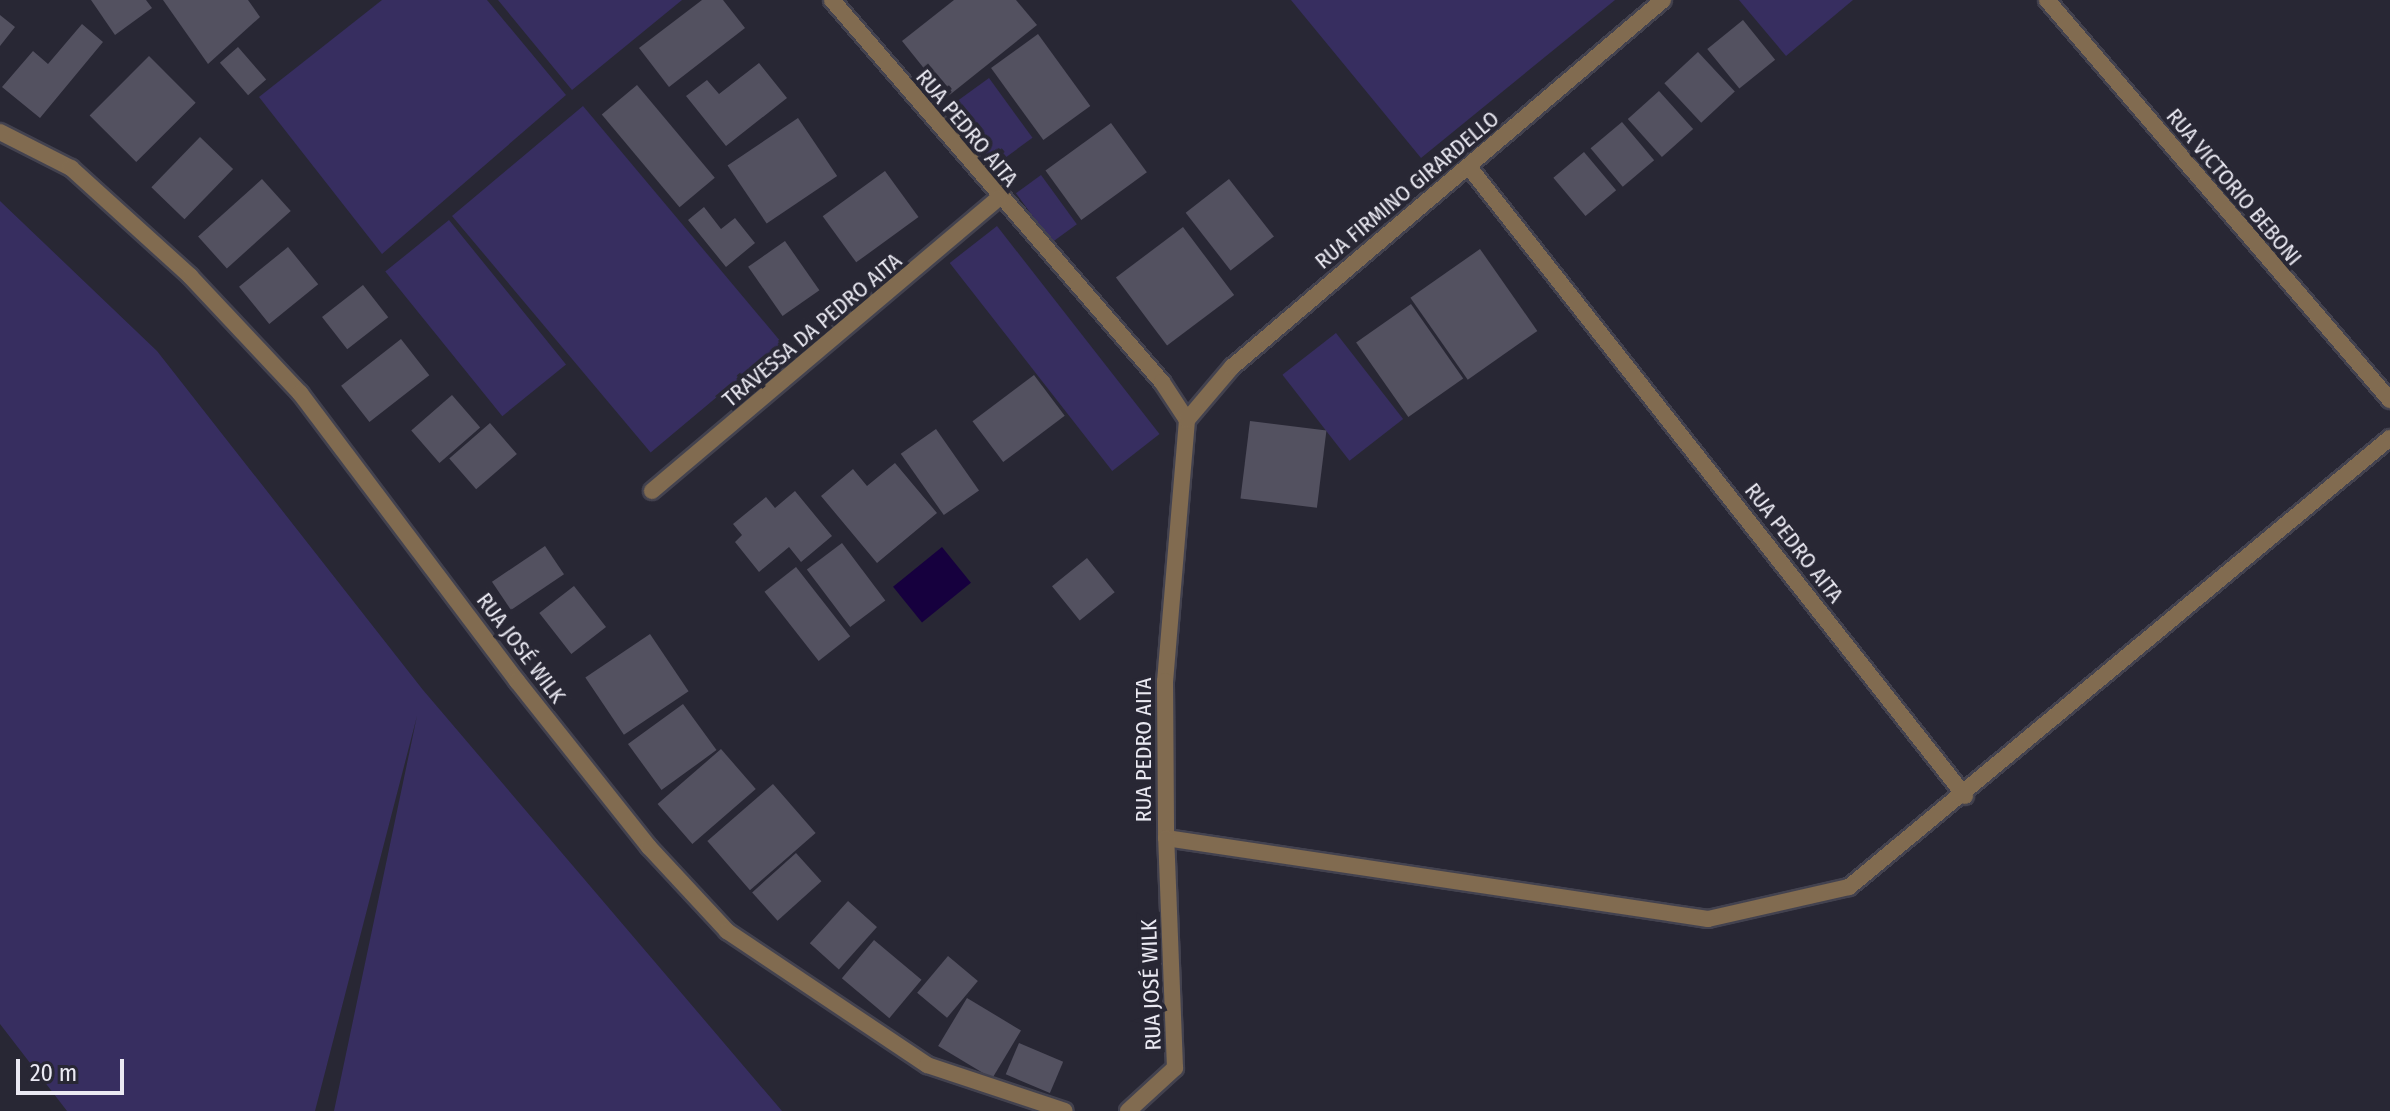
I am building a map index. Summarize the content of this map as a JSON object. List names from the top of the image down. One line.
{"streets":{"street":["RUA PEDRO AITA","RUA VICTORIO BEBONI","RUA FIRMINO GIRARDELLO","TRAVESSA DA PEDRO AITA","RUA JOSÉ WILK"]},"crossings":[["RUA PEDRO AITA","RUA FIRMINO GIRARDELLO"],["RUA PEDRO AITA","TRAVESSA DA PEDRO AITA"],["RUA PEDRO AITA","RUA JOSÉ WILK"]],"scale_bar":"20 m"}
